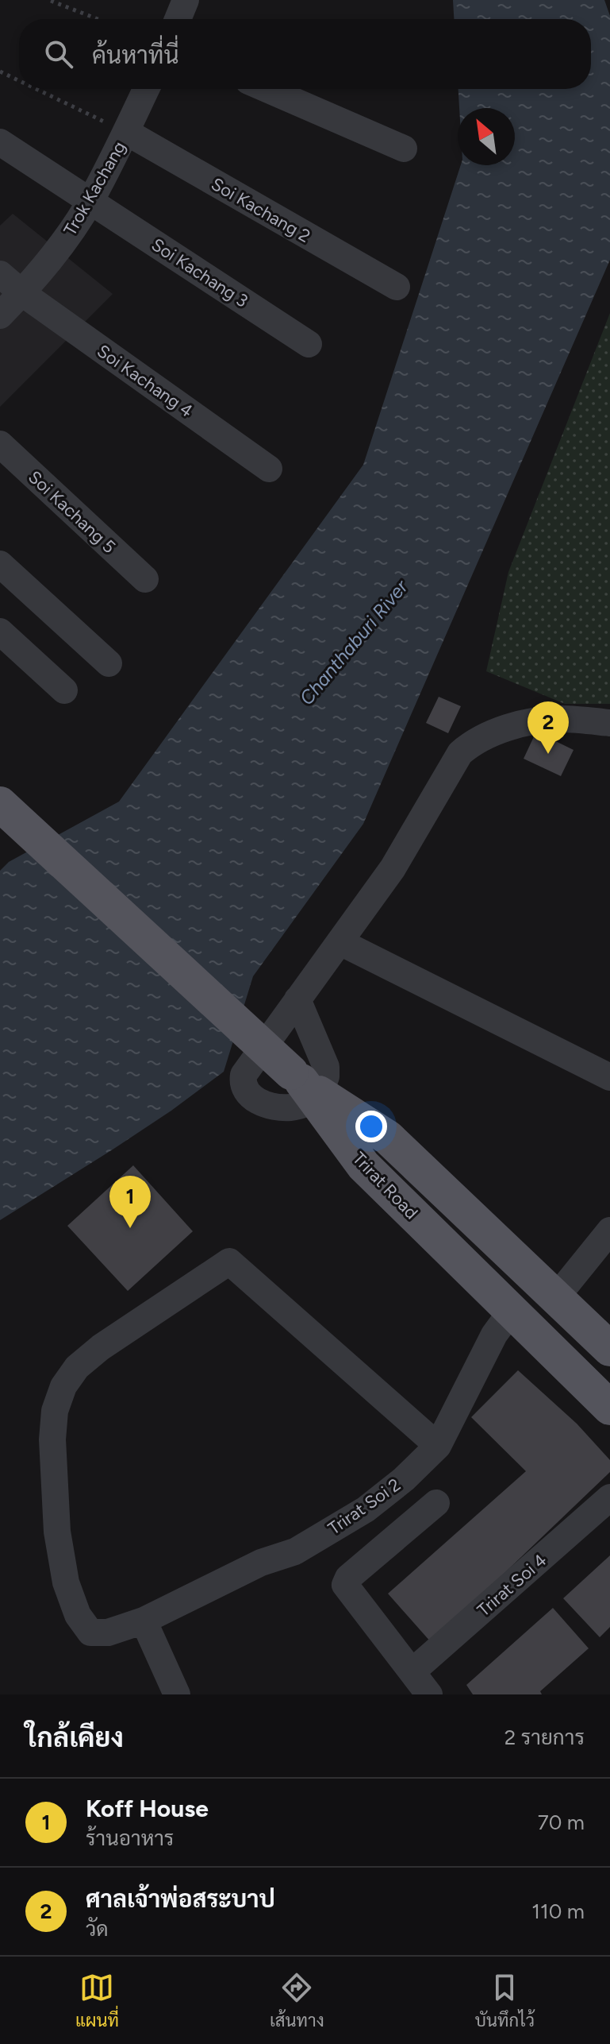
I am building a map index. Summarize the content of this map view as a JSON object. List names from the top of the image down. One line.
{"streets":{"main road":["Trirat Road"],"street":["Trok Kachang","Soi Kachang 2","Soi Kachang 3","Soi Kachang 4","Soi Kachang 5","Trirat Soi 2","Trirat Soi 4"]},"crossings":[["Trok Kachang","Soi Kachang 2"],["Trok Kachang","Soi Kachang 3"],["Trok Kachang","Soi Kachang 4"],["Trirat Road","Trirat Soi 2"]],"water":["Chanthaburi River"],"north":"top left","page":{"search":"ค้นหาที่นี่","pins":["2","1"],"heading":["ใกล้เคียง","2 รายการ"],"list":[{"mark":"1","name":"Koff House","note":"ร้านอาหาร","value":"70 m"},{"mark":"2","name":"ศาลเจ้าพ่อสระบาป","note":"วัด","value":"110 m"}],"nav":["แผนที่","เส้นทาง","บันทึกไว้"]}}
